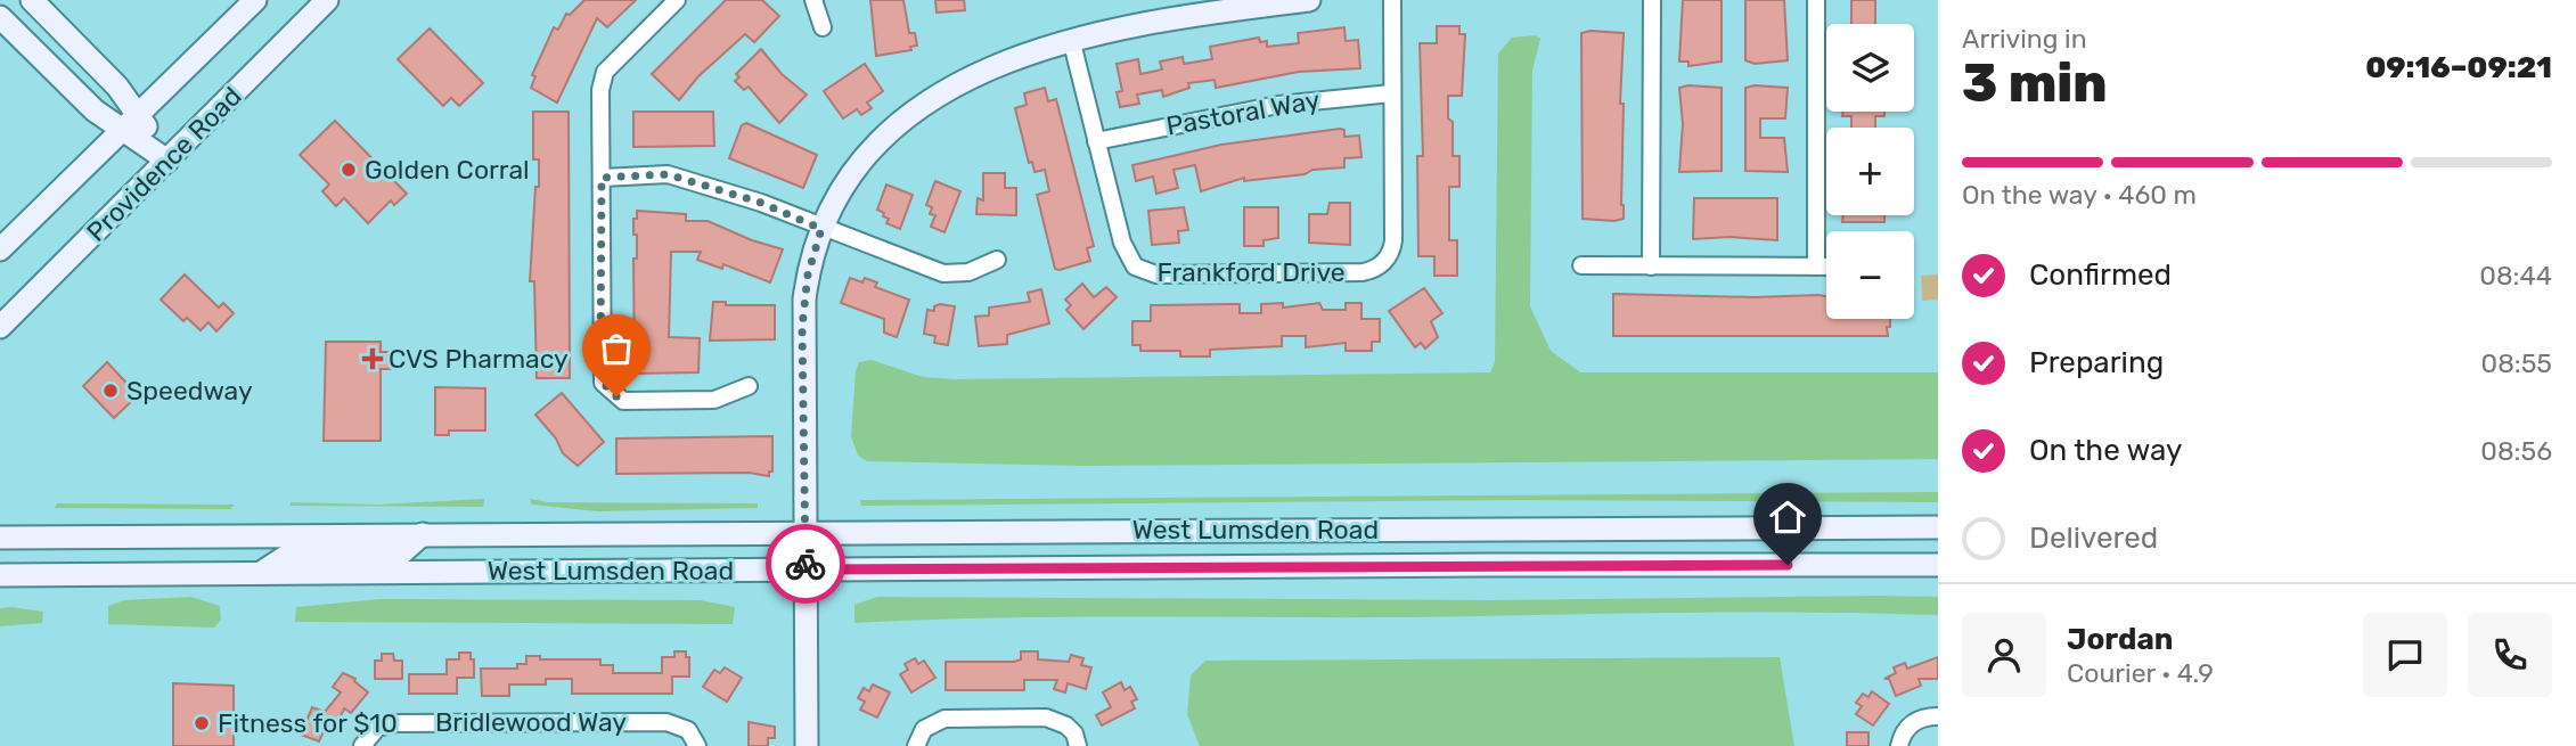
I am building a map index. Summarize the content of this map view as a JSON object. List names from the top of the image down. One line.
{"streets":{"main road":["Providence Road","West Lumsden Road"],"street":["Pastoral Way","Frankford Drive","Bridlewood Way"]},"crossings":[["Pastoral Way","Frankford Drive"]],"places":{"other":["Golden Corral","Speedway","Fitness for $10"],"health":["CVS Pharmacy"]},"page":{"heading":["3 min","Arriving in","09:16–09:21"],"panel":["Jordan","Courier · 4.9"],"map_buttons":["+","−"],"bar":"On the way · 460 m","list":[["Confirmed","08:44"],["Preparing","08:55"],["On the way","08:56"],"Delivered"]}}
